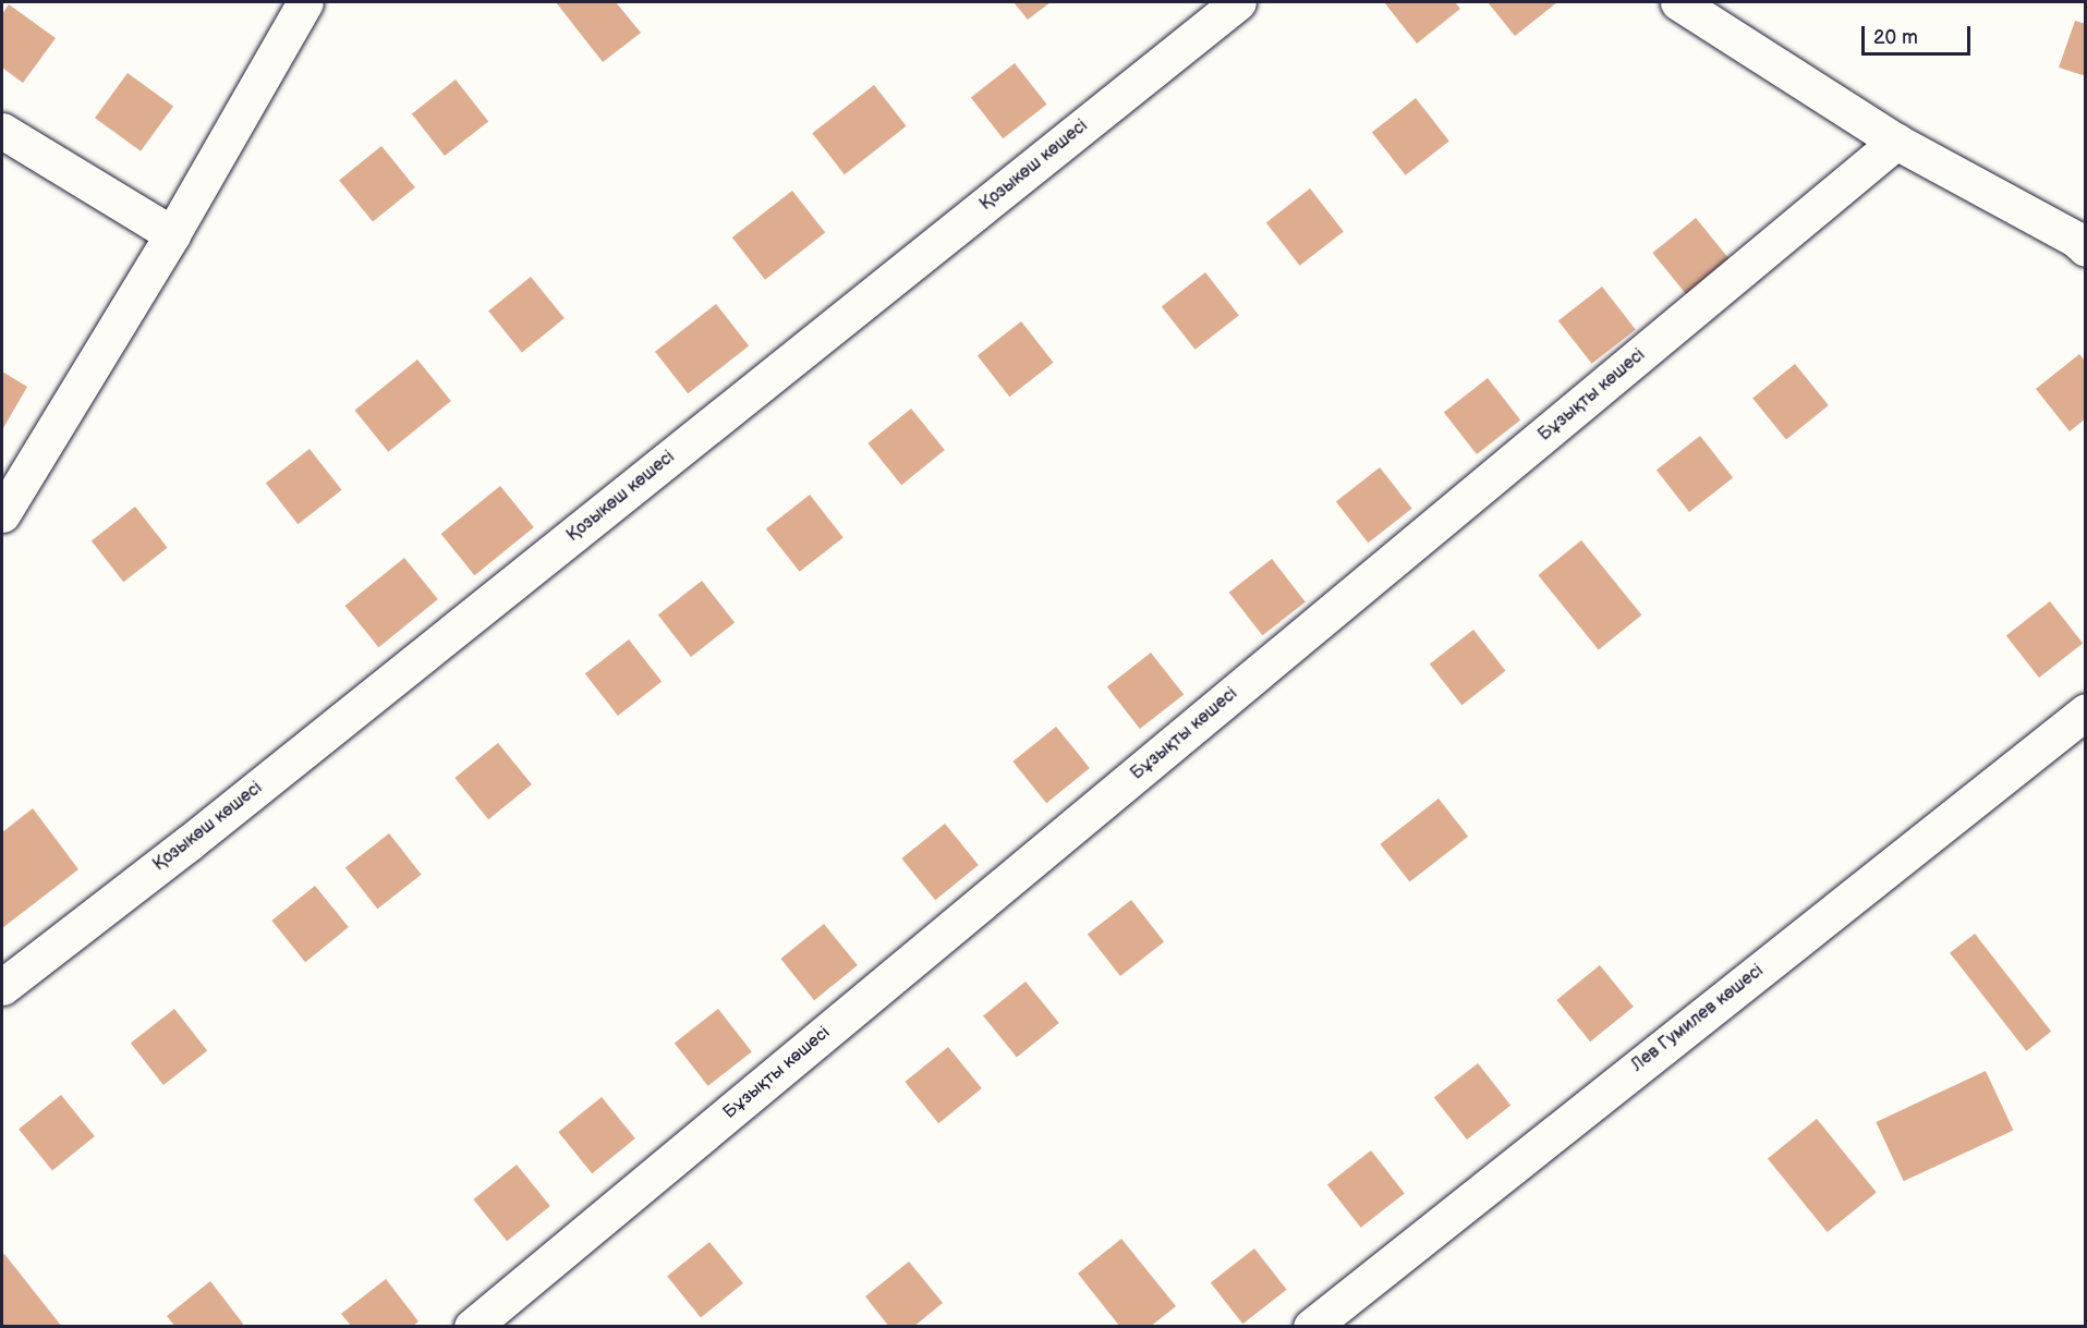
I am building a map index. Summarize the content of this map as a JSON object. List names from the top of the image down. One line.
{"streets":{"street":["Қозыкөш көшесі","Бұзықты көшесі","Лев Гумилев көшесі"]},"scale_bar":"20 m"}
